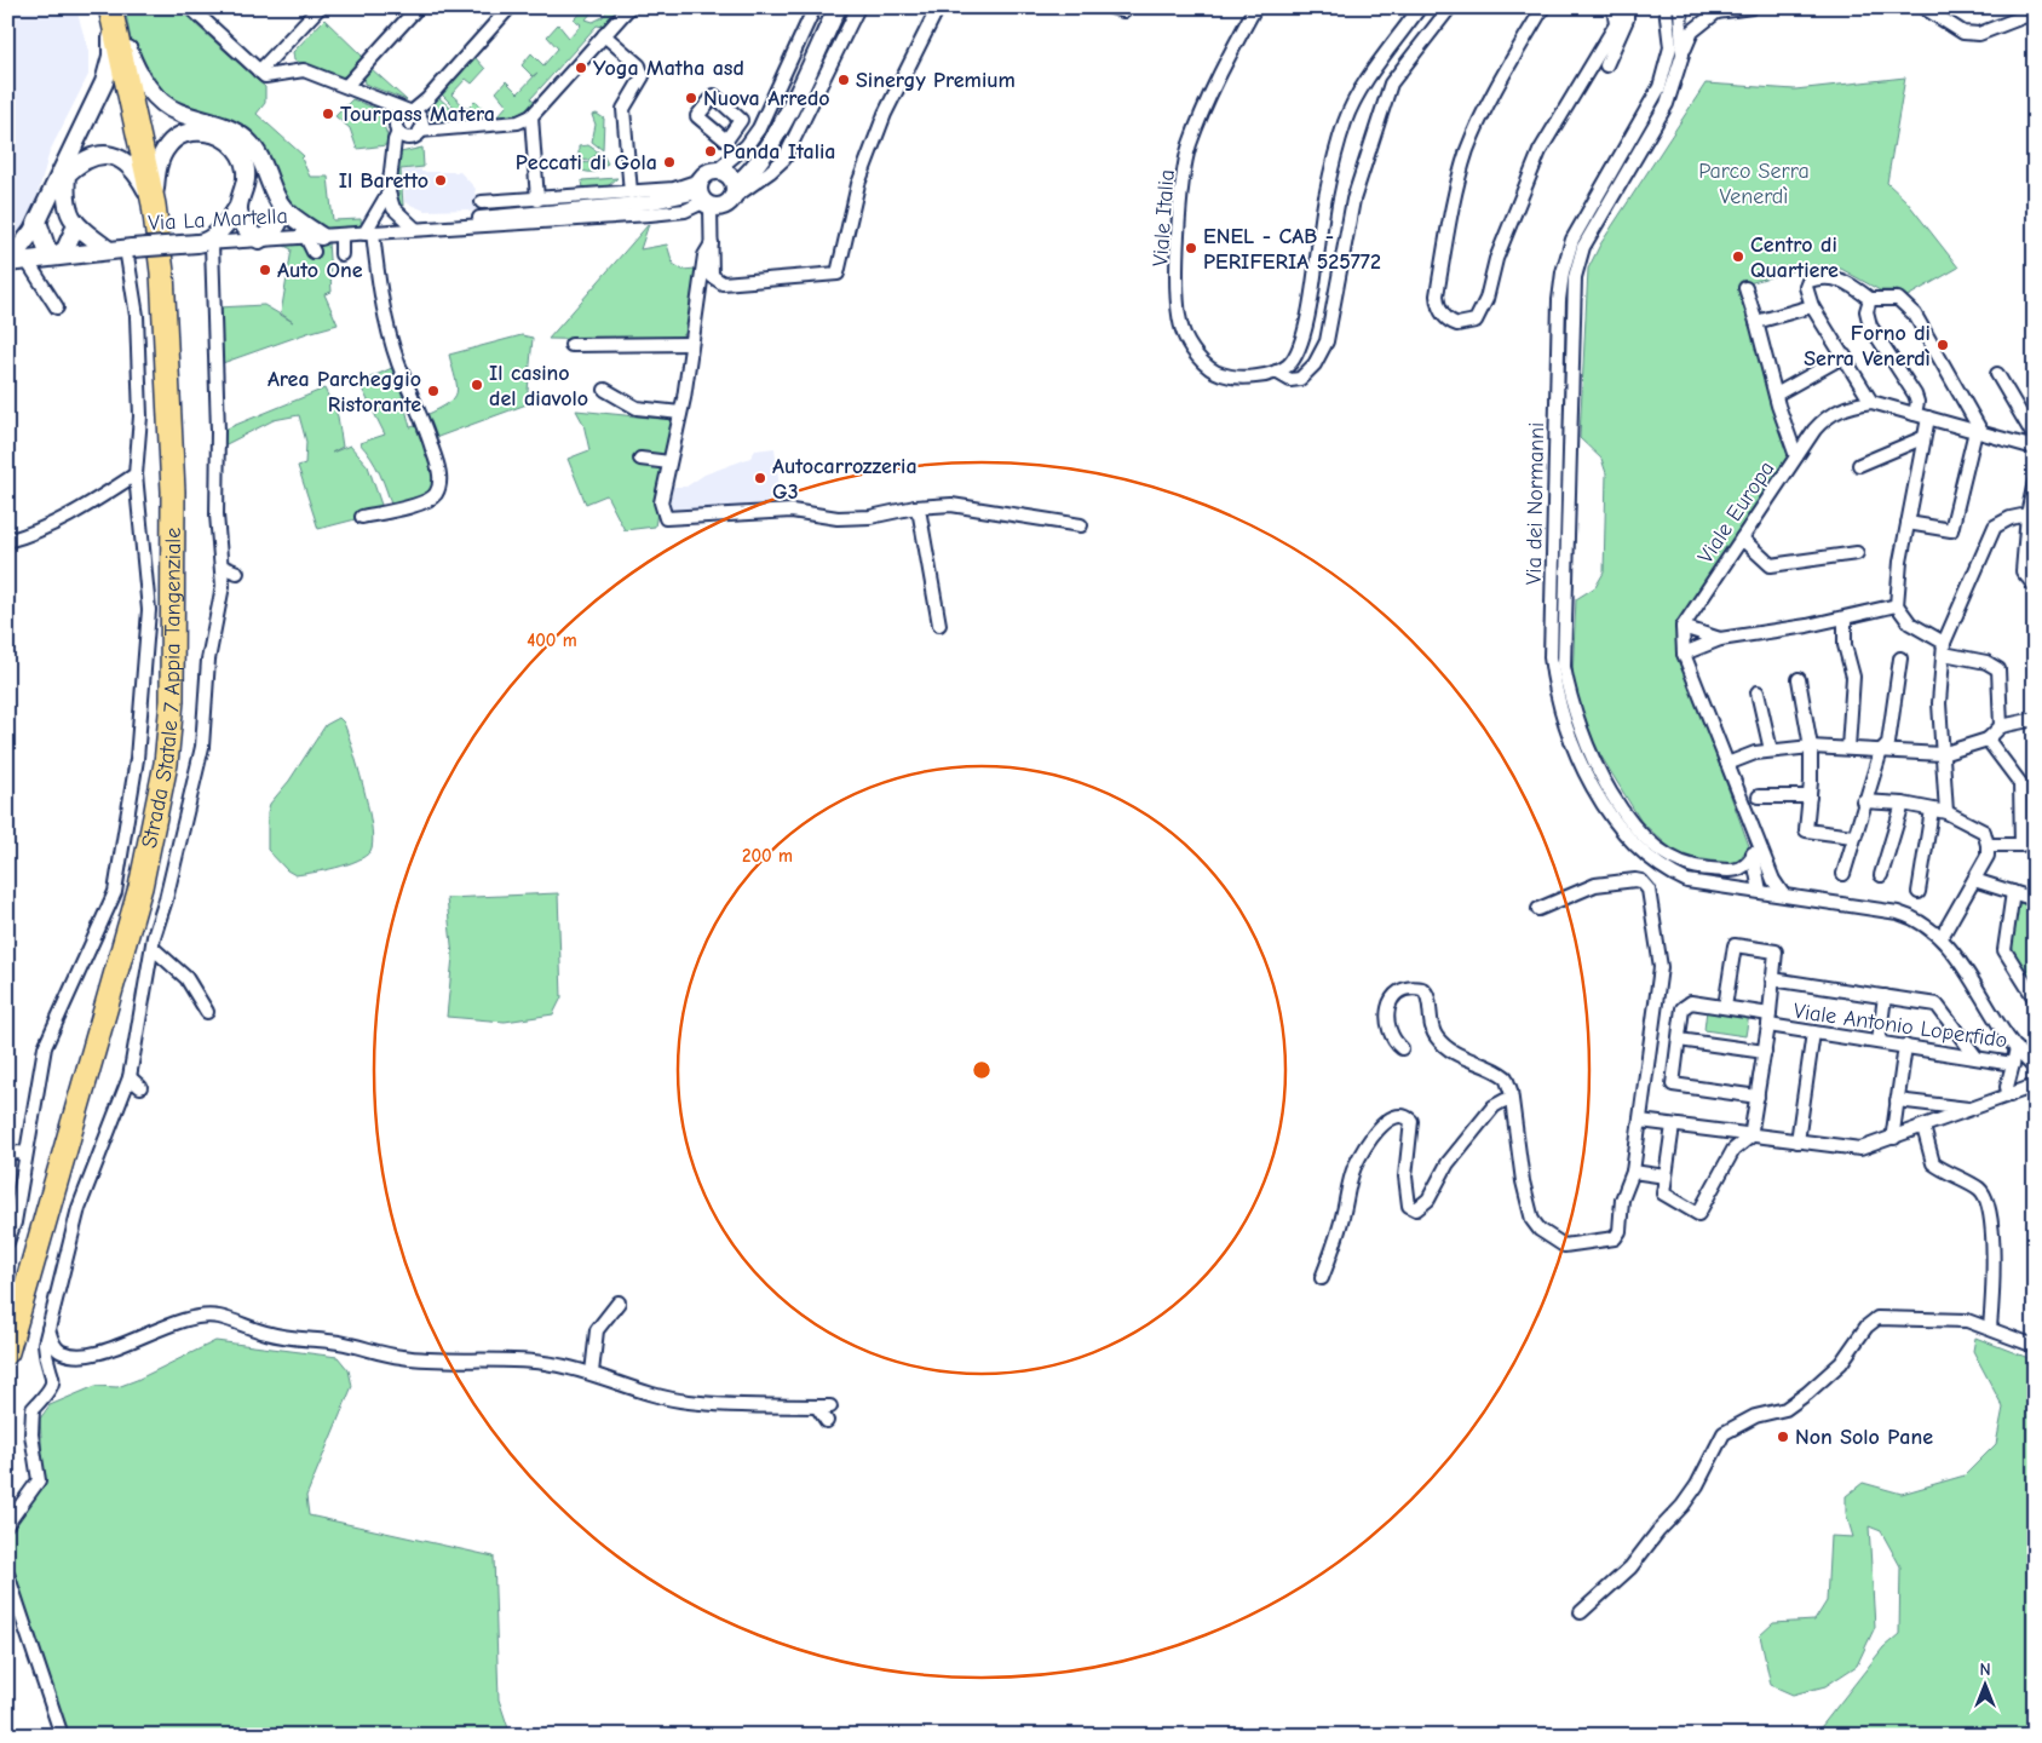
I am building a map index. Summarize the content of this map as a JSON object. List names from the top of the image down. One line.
{"streets":{"highway":["Strada Statale 7 Appia Tangenziale"],"street":["Viale Italia","Via La Martella","Via dei Normanni","Viale Europa","Viale Antonio Loperfido"]},"parks":["Parco Serra Venerdì"],"places":["Yoga Matha asd","Sinergy Premium","Nuova Arredo","Tourpass Matera","Panda Italia","Peccati di Gola","Il Baretto","ENEL - CAB - PERIFERIA 525772","Centro di Quartiere","Auto One","Forno di Serra Venerdì","Il casino del diavolo","Area Parcheggio Ristorante","Autocarrozzeria G3","Non Solo Pane"],"north":"top","rings":["400 m","200 m"]}
